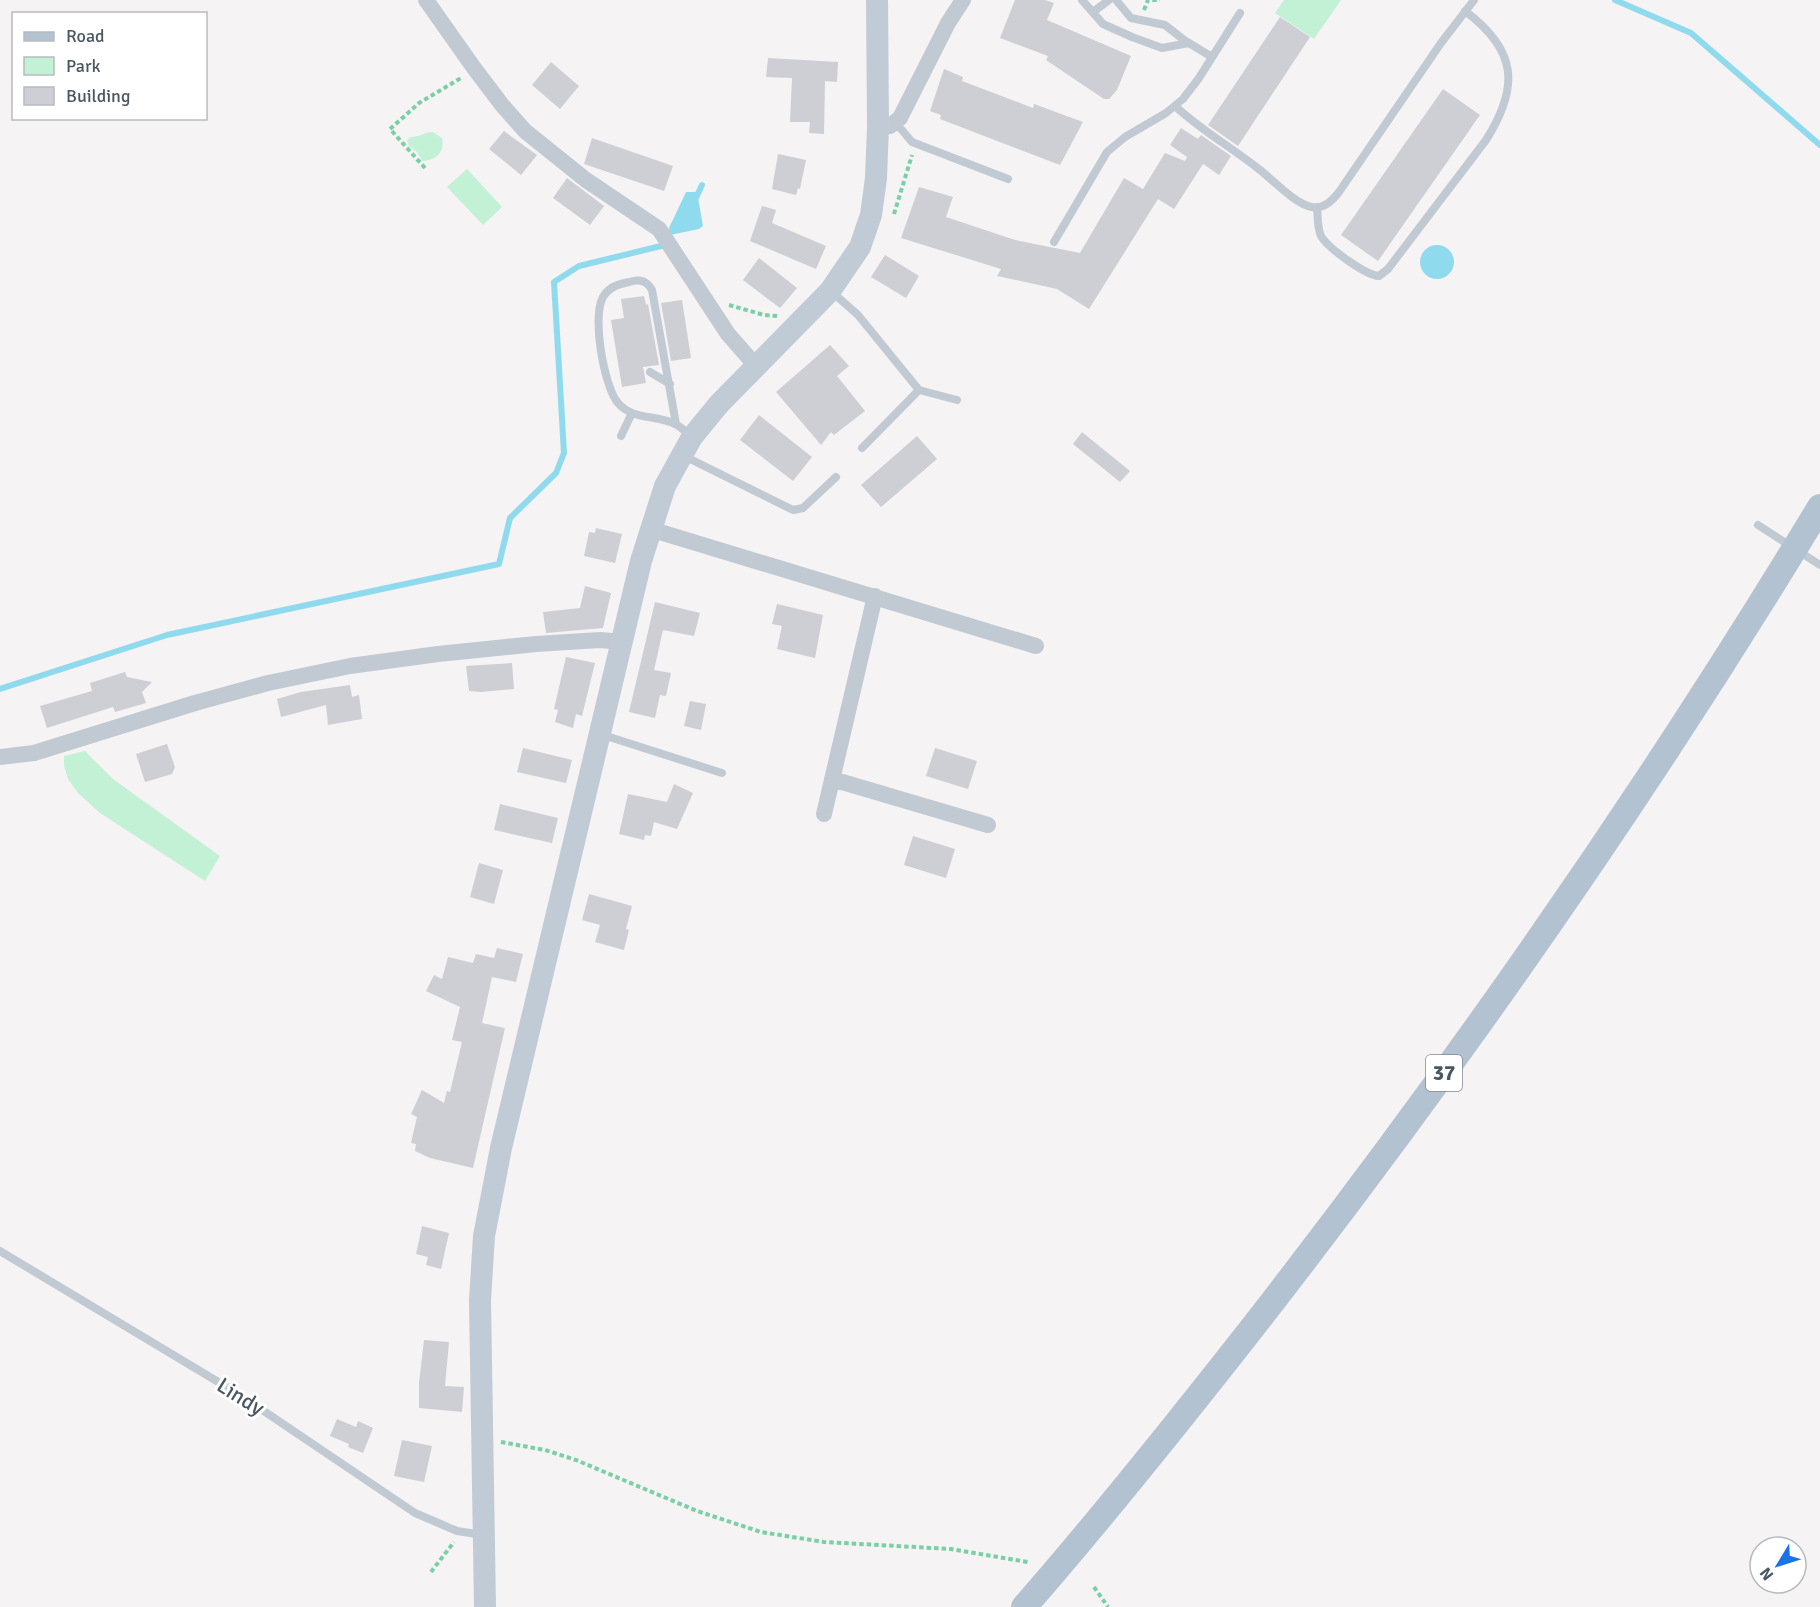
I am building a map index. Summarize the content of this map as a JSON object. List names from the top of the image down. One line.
{"streets":{"main road":["37"],"lane":["Lindy"]},"legend":["Road","Park","Building"],"north":"bottom left"}
